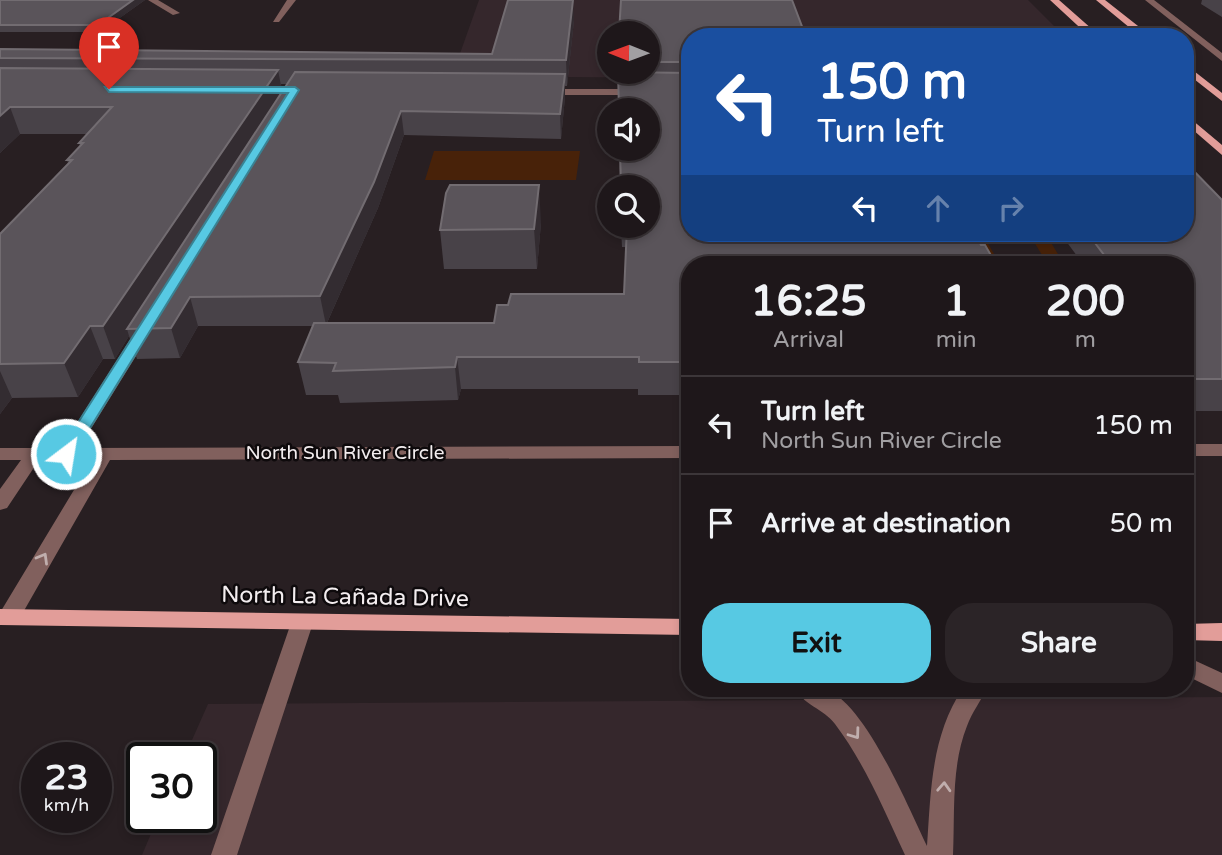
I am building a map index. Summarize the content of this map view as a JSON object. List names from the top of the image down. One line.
{"streets":{"main road":["North La Cañada Drive"],"street":["North Sun River Circle"]},"north":"left","page":{"turn":["150 m","Turn left"],"eta":["16:25","Arrival","1","min","200","m"],"list":[{"name":"Turn left","note":"North Sun River Circle","value":"150 m"},{"name":"Arrive at destination","value":"50 m"}],"buttons":["Exit","Share"],"speed":"23 km/h","limit":"30"}}
